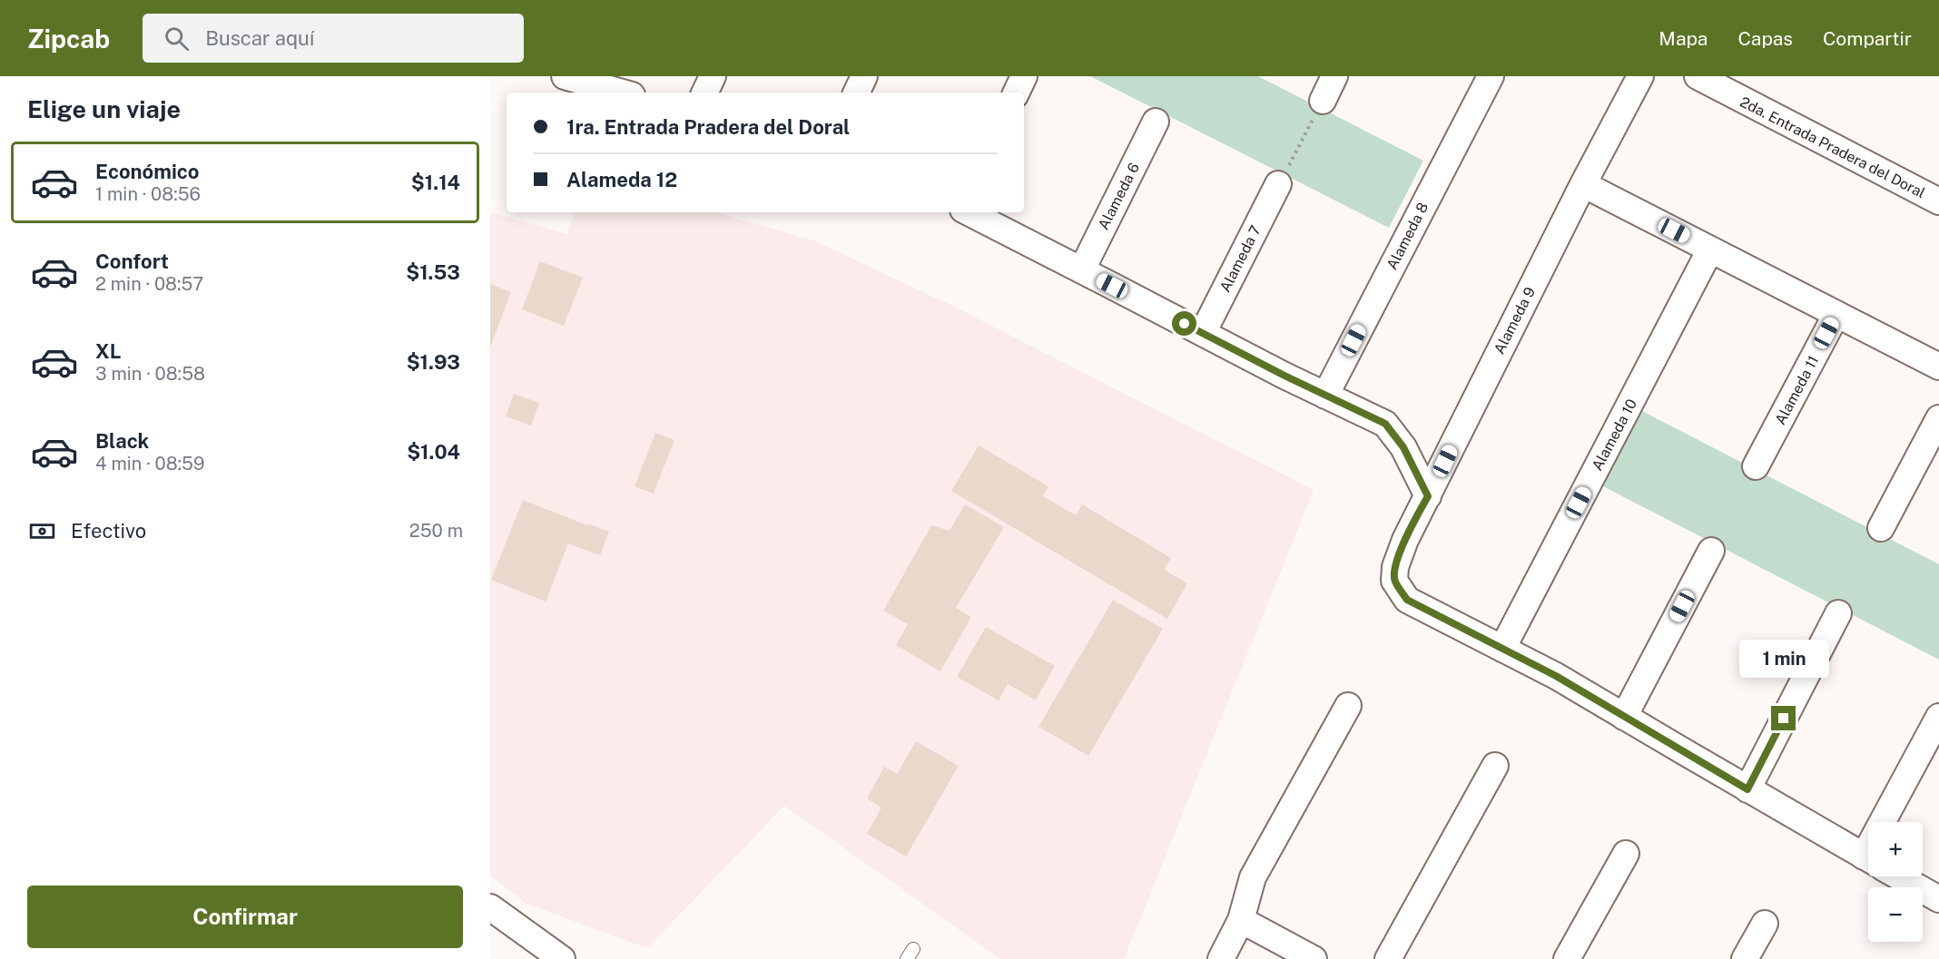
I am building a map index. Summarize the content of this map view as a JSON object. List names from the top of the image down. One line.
{"streets":{"street":["2da. Entrada Pradera del Doral","Alameda 6","Alameda 8","Alameda 7","Alameda 9","Alameda 11","Alameda 10"]},"crossings":[["Alameda 9","Alameda 10"]],"page":{"header":"Zipcab","search":"Buscar aquí","nav":["Mapa","Capas","Compartir"],"heading":"Elige un viaje","banner":["1ra. Entrada Pradera del Doral","Alameda 12"],"list":[{"name":"Económico","note":"1 min · 08:56","value":"$1.14"},{"name":"Confort","note":"2 min · 08:57","value":"$1.53"},{"name":"XL","note":"3 min · 08:58","value":"$1.93"},{"name":"Black","note":"4 min · 08:59","value":"$1.04"}],"pay":["Efectivo","250 m"],"bubble":"1 min","map_buttons":["+","−"],"buttons":"Confirmar"}}
